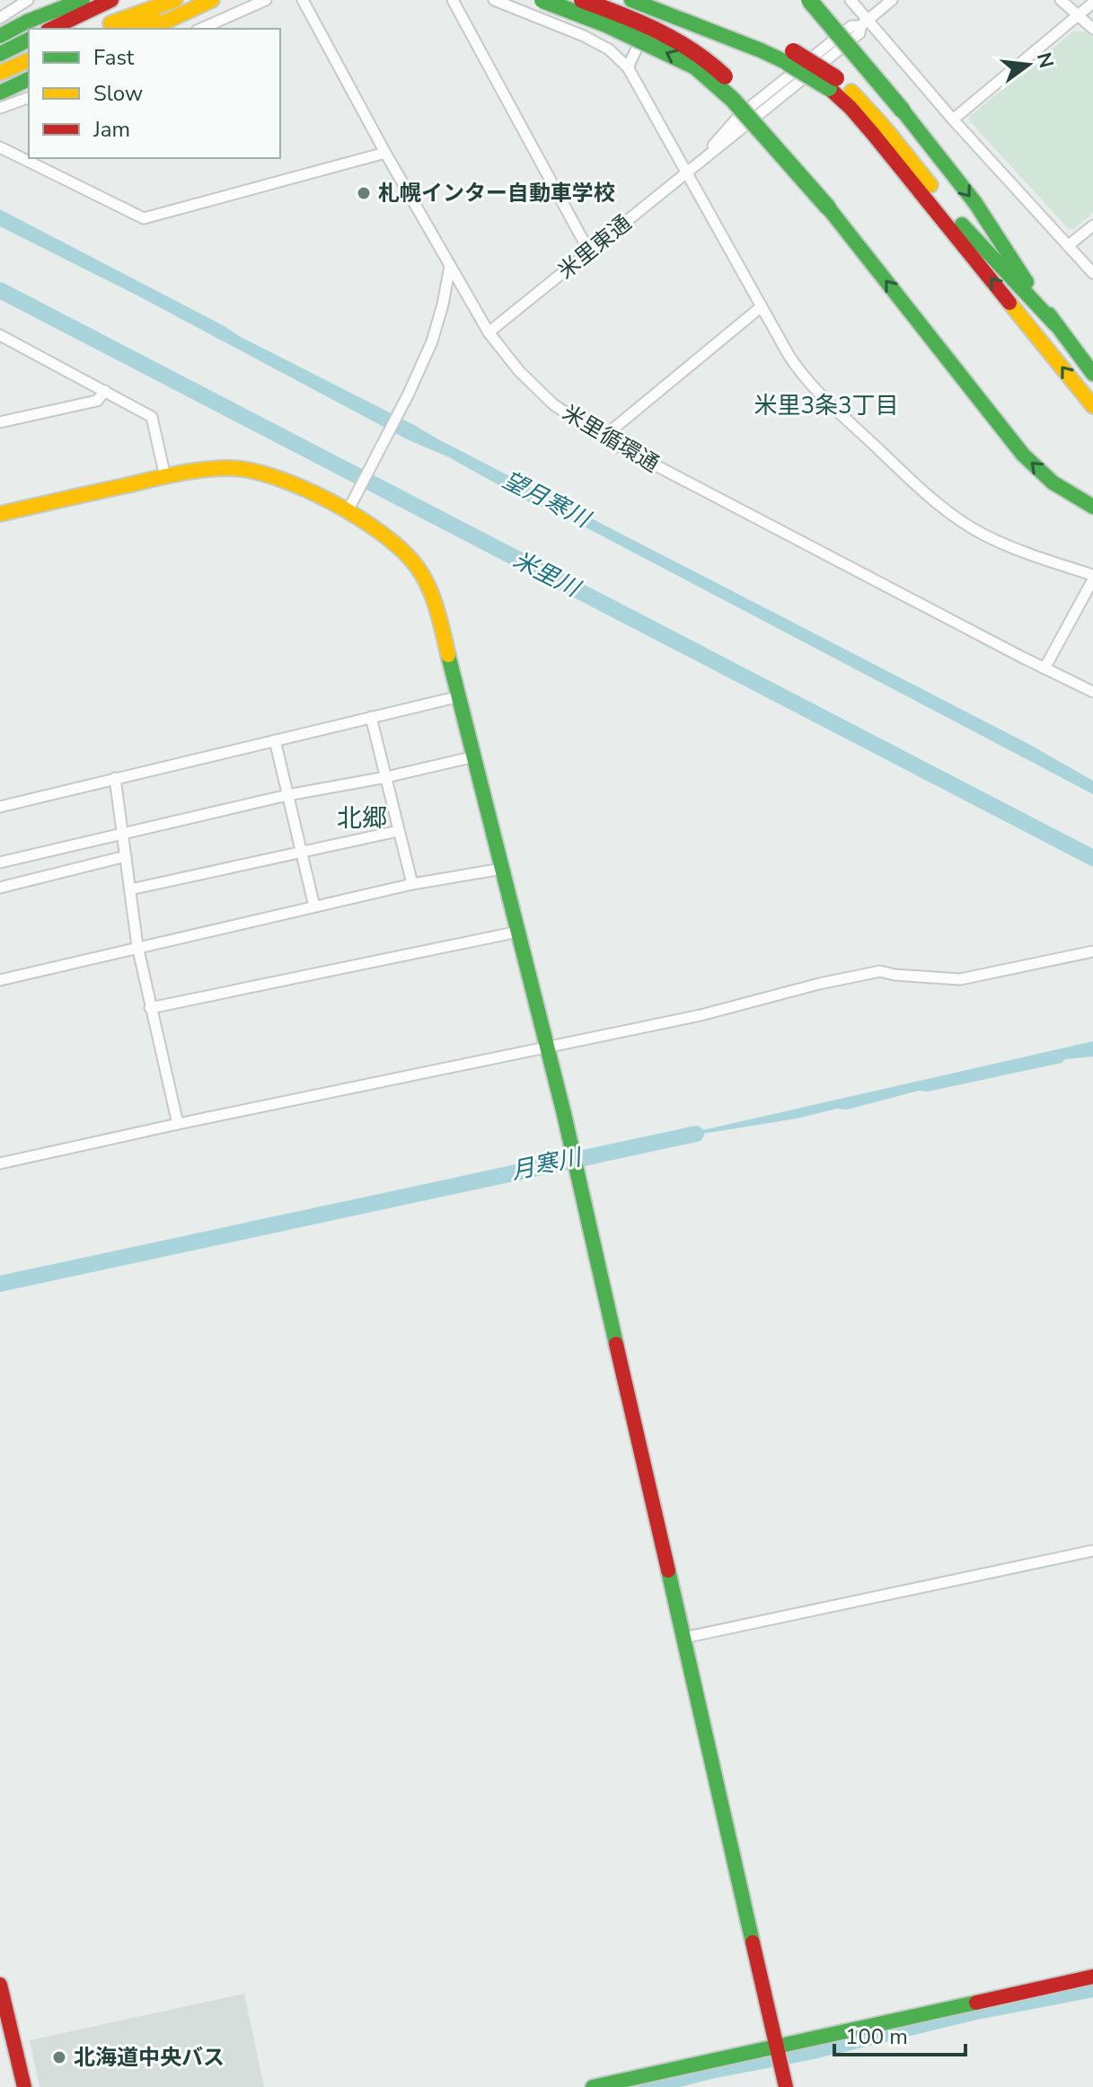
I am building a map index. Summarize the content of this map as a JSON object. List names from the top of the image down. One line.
{"streets":{"street":["米里東通","米里循環通"]},"crossings":[["米里東通","米里循環通"]],"districts":["米里3条3丁目","北郷"],"water":["望月寒川","米里川","月寒川"],"places":["札幌インター自動車学校","北海道中央バス"],"legend":["Fast","Slow","Jam"],"scale_bar":"100 m","north":"right"}
